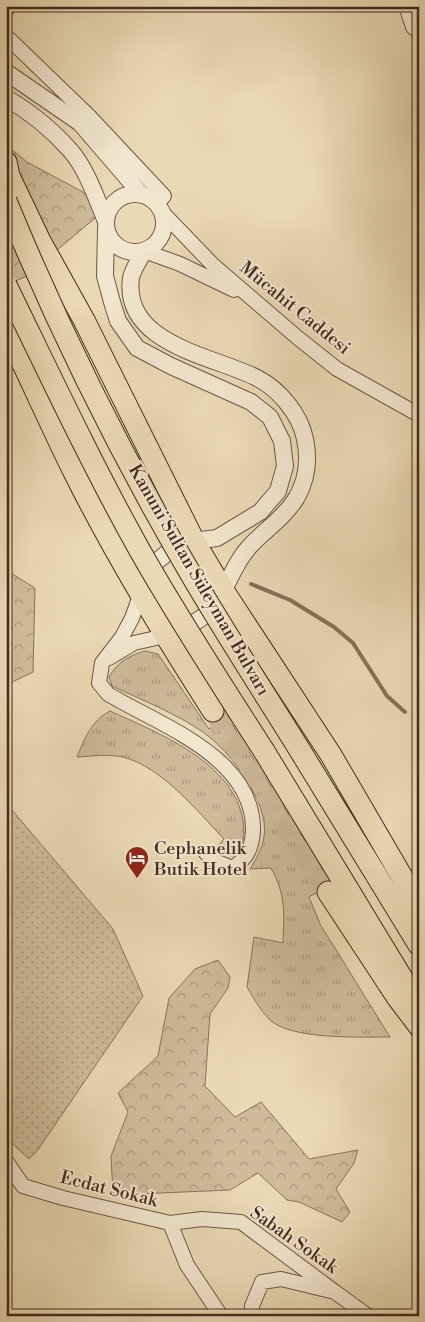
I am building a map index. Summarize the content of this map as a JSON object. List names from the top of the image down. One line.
{"streets":{"main road":["Kanuni Sultan Süleyman Bulvarı"],"street":["Mücahit Caddesi","Ecdat Sokak","Sabah Sokak"]},"crossings":[["Ecdat Sokak","Sabah Sokak"]],"places":{"hotel":["Cephanelik Butik Hotel"]}}
